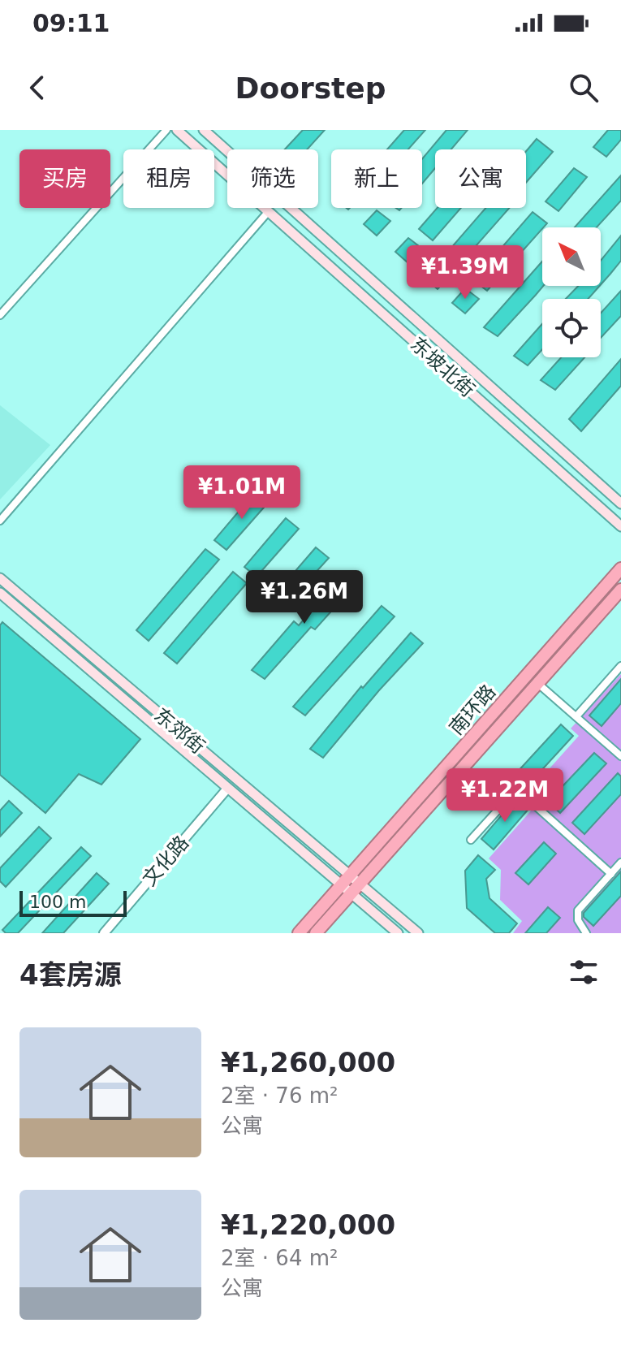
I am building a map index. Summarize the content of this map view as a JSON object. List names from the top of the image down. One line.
{"streets":{"highway":["南环路"],"main road":["东坡北街","东郊街"],"street":["文化路"]},"crossings":[["南环路","东郊街"],["东郊街","文化路"]],"scale_bar":"100 m","north":"top left","page":{"status":"09:11","header":"Doorstep","chip":["买房","租房","筛选","新上","公寓"],"price":["¥1.39M","¥1.01M","¥1.26M","¥1.22M"],"scale":"100 m","heading":"4套房源","list":[{"name":"¥1,260,000","note":"2室 · 76 m² · 公寓"},{"name":"¥1,220,000","note":"2室 · 64 m² · 公寓"}]}}
